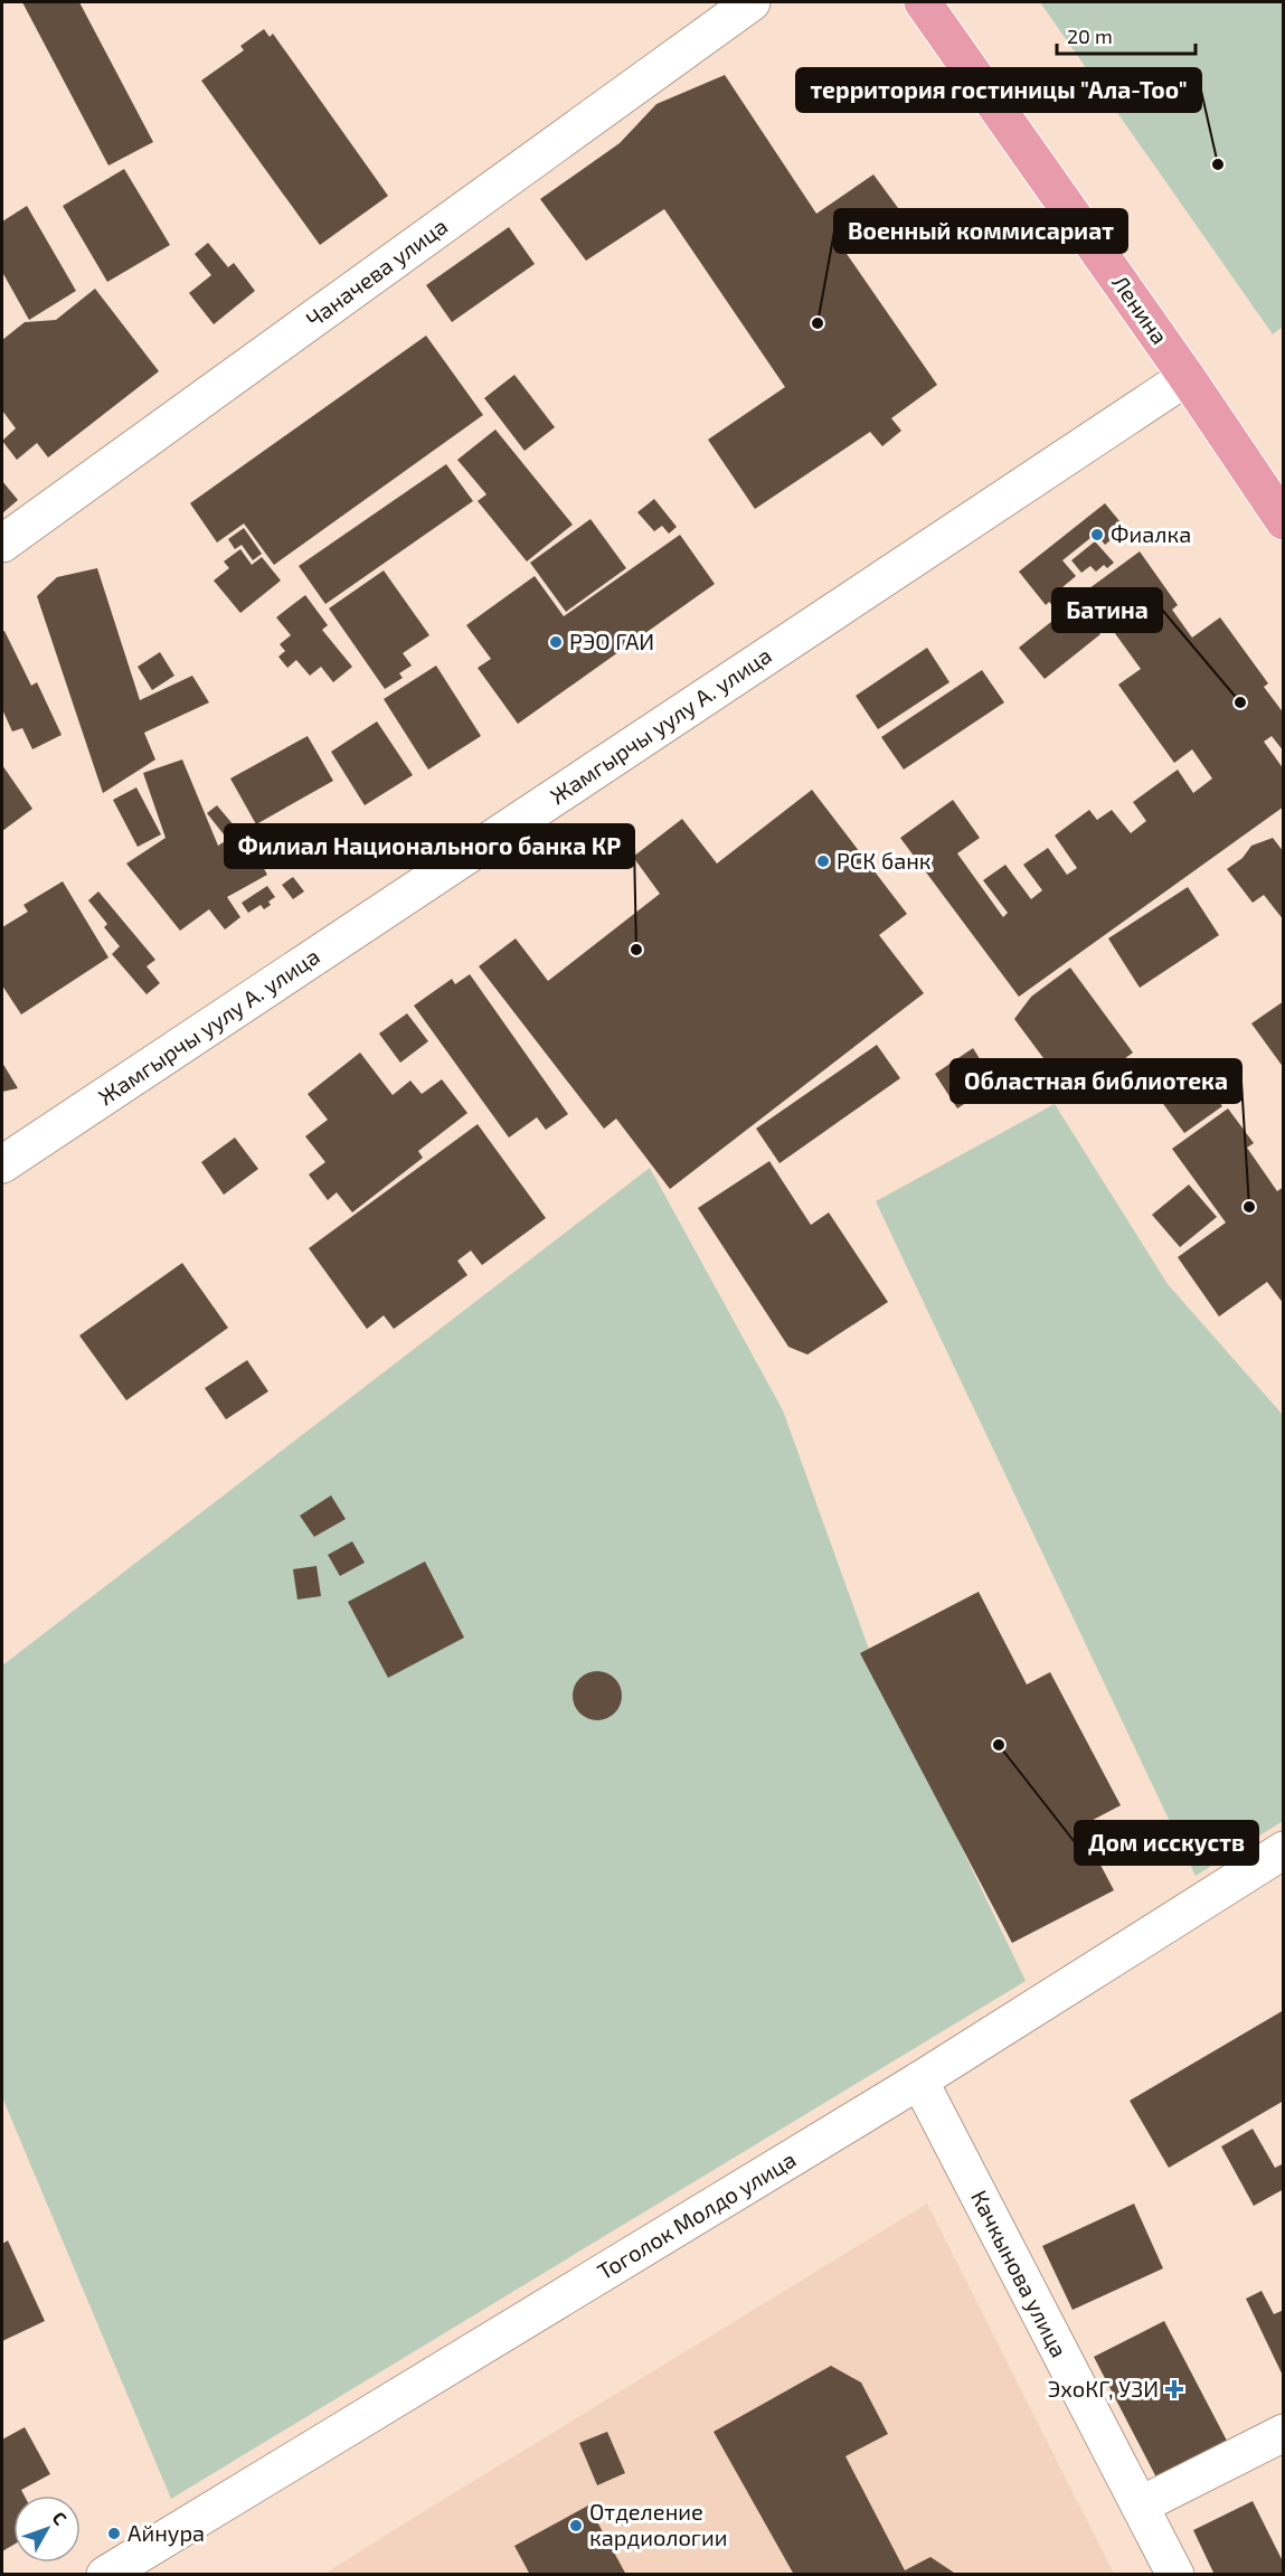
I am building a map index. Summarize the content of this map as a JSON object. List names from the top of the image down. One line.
{"streets":{"main road":["Ленина"],"street":["Чаначева улица","Жамгырчы уулу А. улица","Тоголок Молдо улица","Качкынова улица"]},"crossings":[["Ленина","Жамгырчы уулу А. улица"],["Тоголок Молдо улица","Качкынова улица"]],"places":{"other":["территория гостиницы \"Ала-Тоо\"","Военный коммисариат","Фиалка","РЭО ГАИ","Батина","РСК банк","Филиал Национального банка КР","Областная библиотека","Дом исскуств","Отделение кардиологии","Айнура"],"health":["ЭхоКГ, УЗИ"]},"scale_bar":"20 m","north":"top right"}
